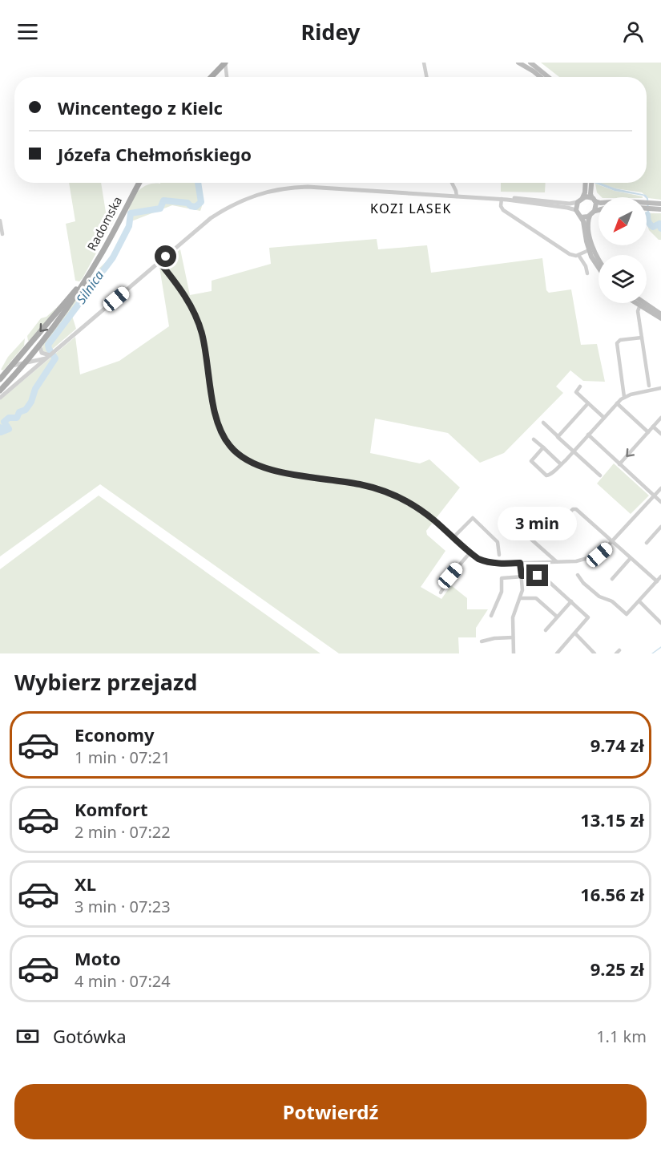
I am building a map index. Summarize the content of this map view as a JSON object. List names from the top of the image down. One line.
{"streets":{"main road":["Radomska"]},"districts":["KOZI LASEK"],"water":["Silnica"],"north":"bottom left","page":{"header":"Ridey","banner":["Wincentego z Kielc","Józefa Chełmońskiego"],"bubble":"3 min","heading":"Wybierz przejazd","list":[{"name":"Economy","note":"1 min · 07:21","value":"9.74 zł"},{"name":"Komfort","note":"2 min · 07:22","value":"13.15 zł"},{"name":"XL","note":"3 min · 07:23","value":"16.56 zł"},{"name":"Moto","note":"4 min · 07:24","value":"9.25 zł"}],"pay":["Gotówka","1.1 km"],"buttons":"Potwierdź"}}
